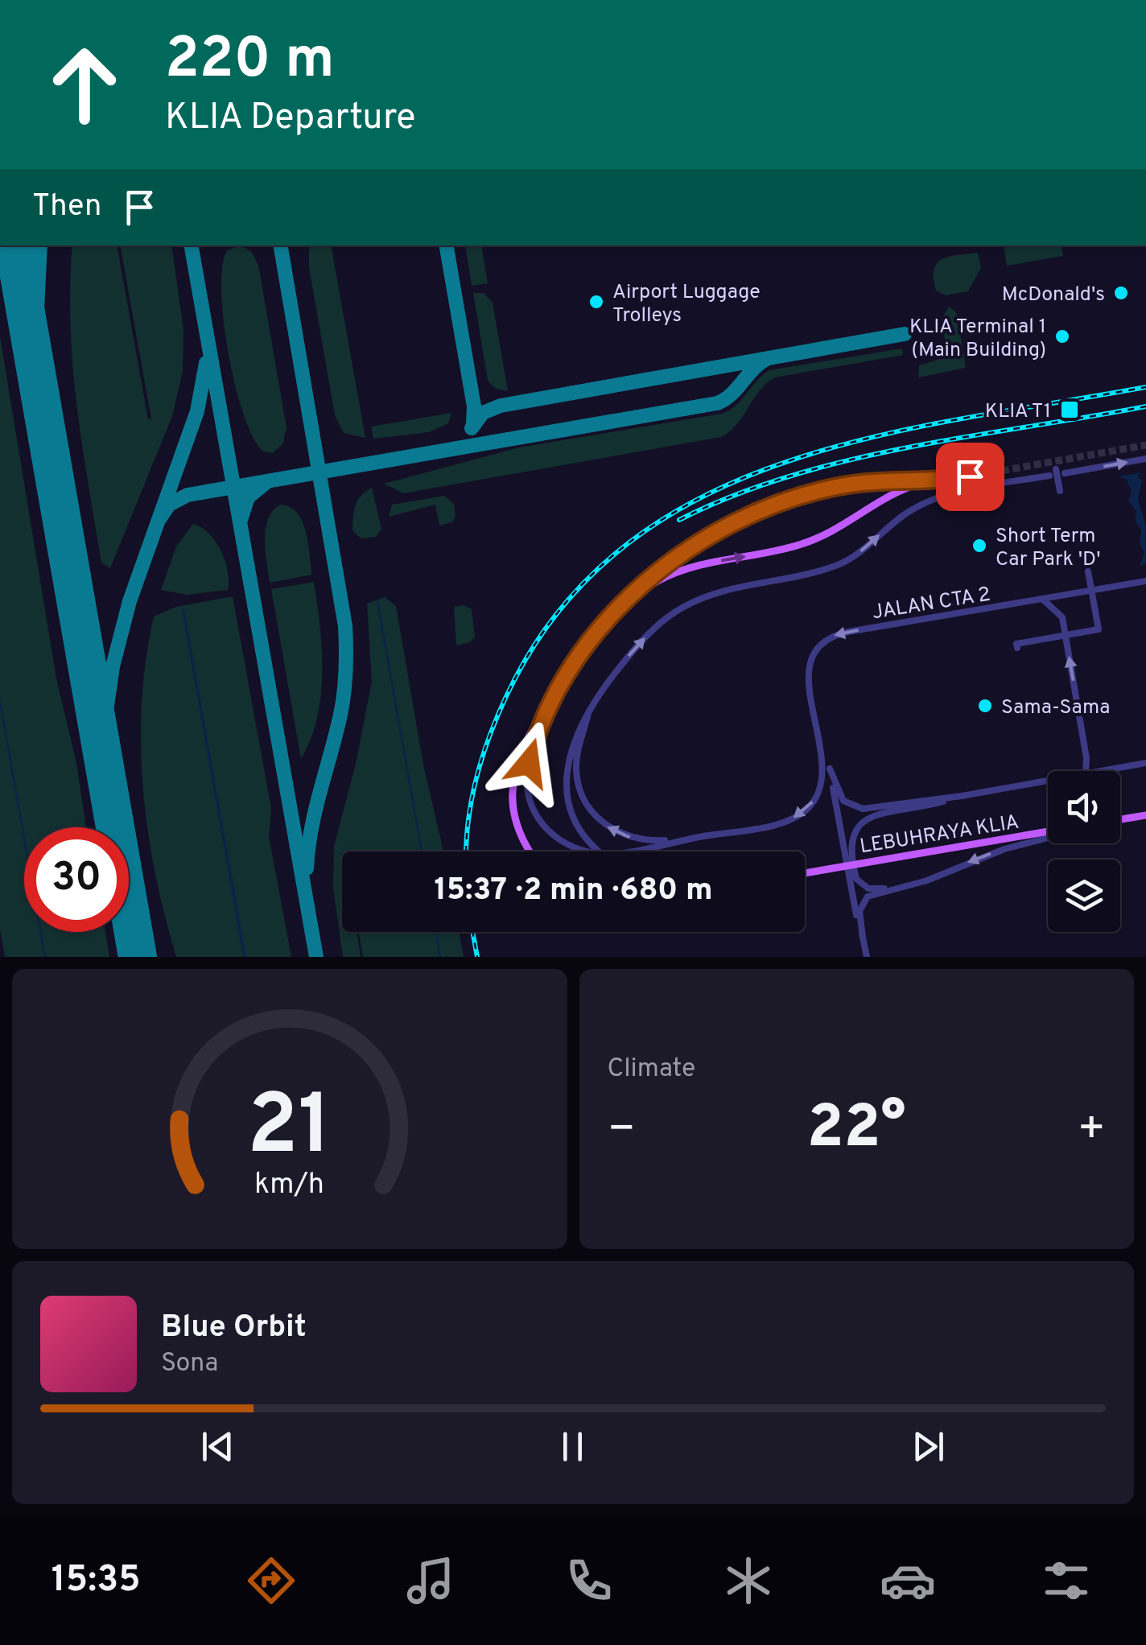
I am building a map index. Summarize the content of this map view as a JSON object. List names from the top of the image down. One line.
{"streets":{"main road":["LEBUHRAYA KLIA"],"street":["JALAN CTA 2"]},"one_way":["JALAN CTA 2"],"places":{"other":["McDonald's","Airport Luggage Trolleys","KLIA Terminal 1 (Main Building)","Short Term Car Park 'D'","Sama-Sama"],"transit":["KLIA T1"]},"page":{"turn":["220 m","KLIA Departure"],"then":"Then","limit":"30","trip":"15:37 · 2 min · 680 m","tile":"Climate","heat":["−","22°","+"],"song":["Blue Orbit","Sona"],"tabs":"15:35","gauge":["21","km/h"]}}
